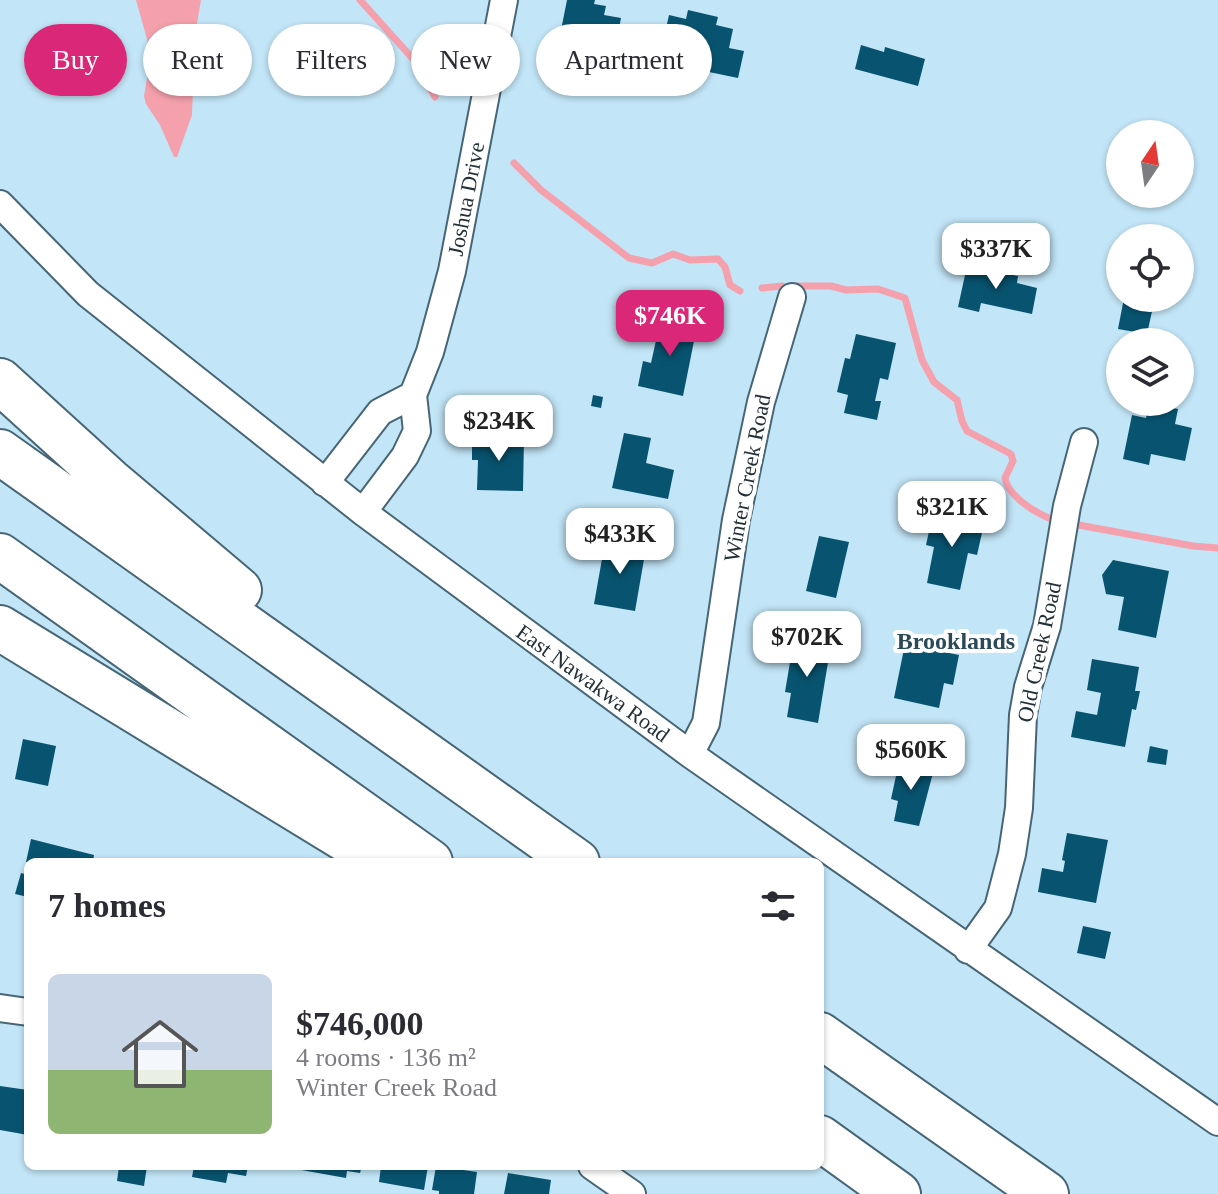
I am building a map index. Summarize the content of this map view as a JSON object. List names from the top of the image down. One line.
{"streets":{"street":["Joshua Drive","Winter Creek Road","Old Creek Road","East Nawakwa Road"]},"crossings":[["Joshua Drive","East Nawakwa Road"],["Winter Creek Road","East Nawakwa Road"],["Old Creek Road","East Nawakwa Road"]],"districts":["Brooklands"],"north":"top","page":{"chip":["Buy","Rent","Filters","New","Apartment"],"price":["$337K","$746K","$234K","$321K","$433K","$702K","$560K"],"heading":"7 homes","list":[{"name":"$746,000","note":"4 rooms · 136 m² · Winter Creek Road"}]}}
